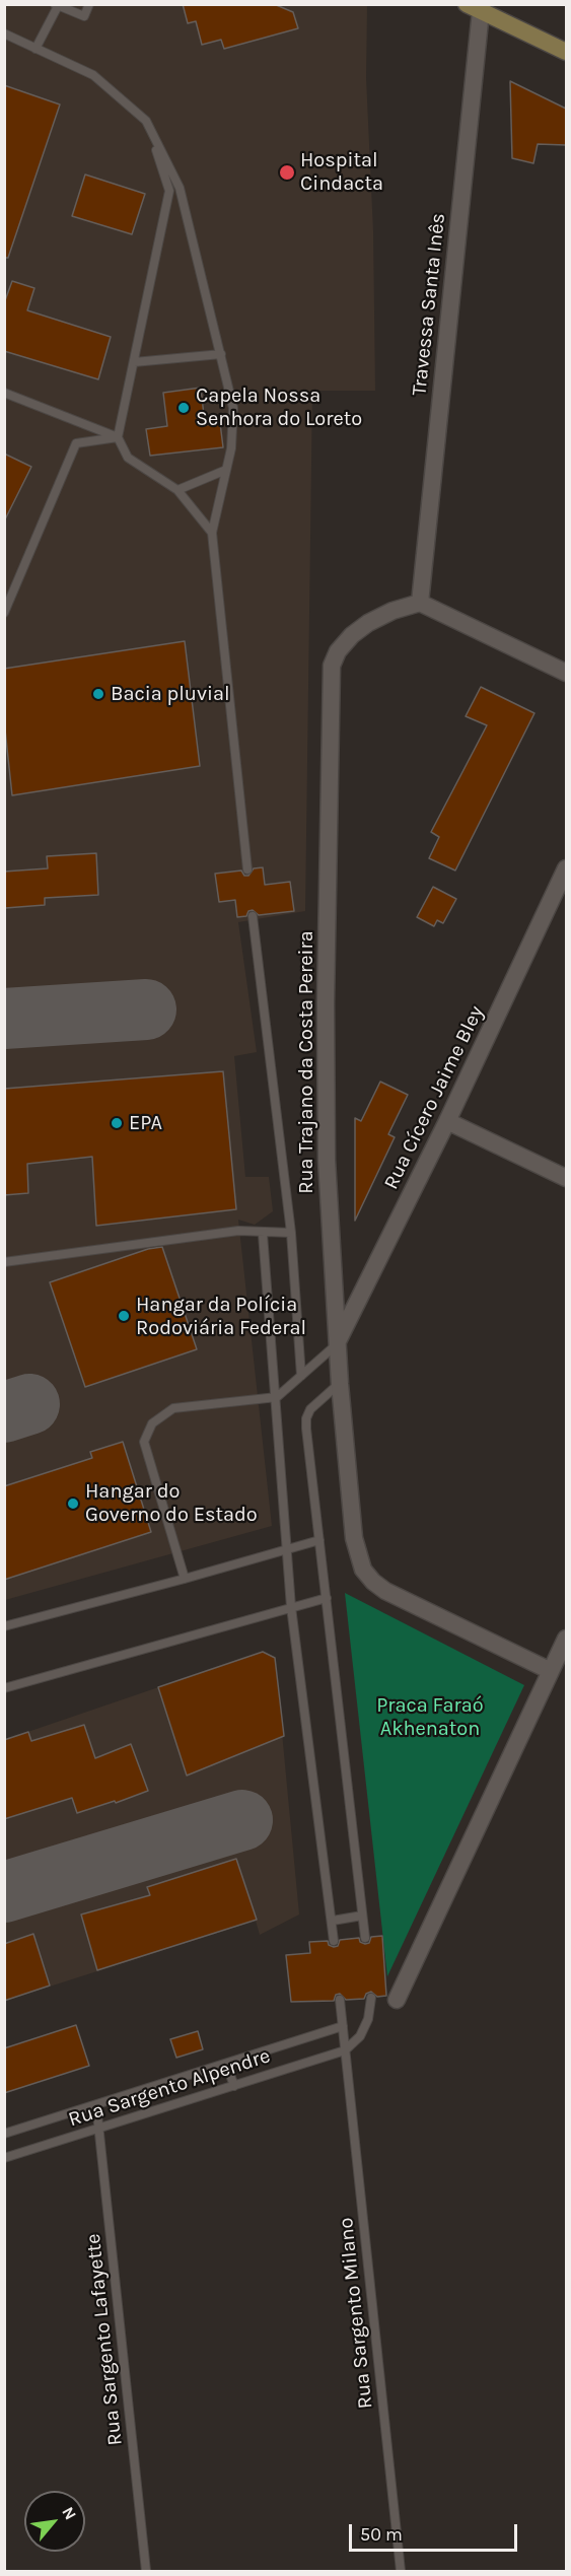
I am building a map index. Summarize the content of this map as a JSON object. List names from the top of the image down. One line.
{"streets":{"street":["Travessa Santa Inês","Rua Trajano da Costa Pereira","Rua Cícero Jaime Bley"],"lane":["Rua Sargento Alpendre","Rua Sargento Milano","Rua Sargento Lafayette"]},"crossings":[["Travessa Santa Inês","Rua Trajano da Costa Pereira"],["Rua Trajano da Costa Pereira","Rua Cícero Jaime Bley"],["Rua Sargento Alpendre","Rua Sargento Milano"],["Rua Sargento Alpendre","Rua Sargento Lafayette"]],"parks":["Praca Faraó Akhenaton"],"places":["Hospital Cindacta","Capela Nossa Senhora do Loreto","Bacia pluvial","EPA","Hangar da Polícia Rodoviária Federal","Hangar do Governo do Estado"],"scale_bar":"50 m","north":"top right"}
